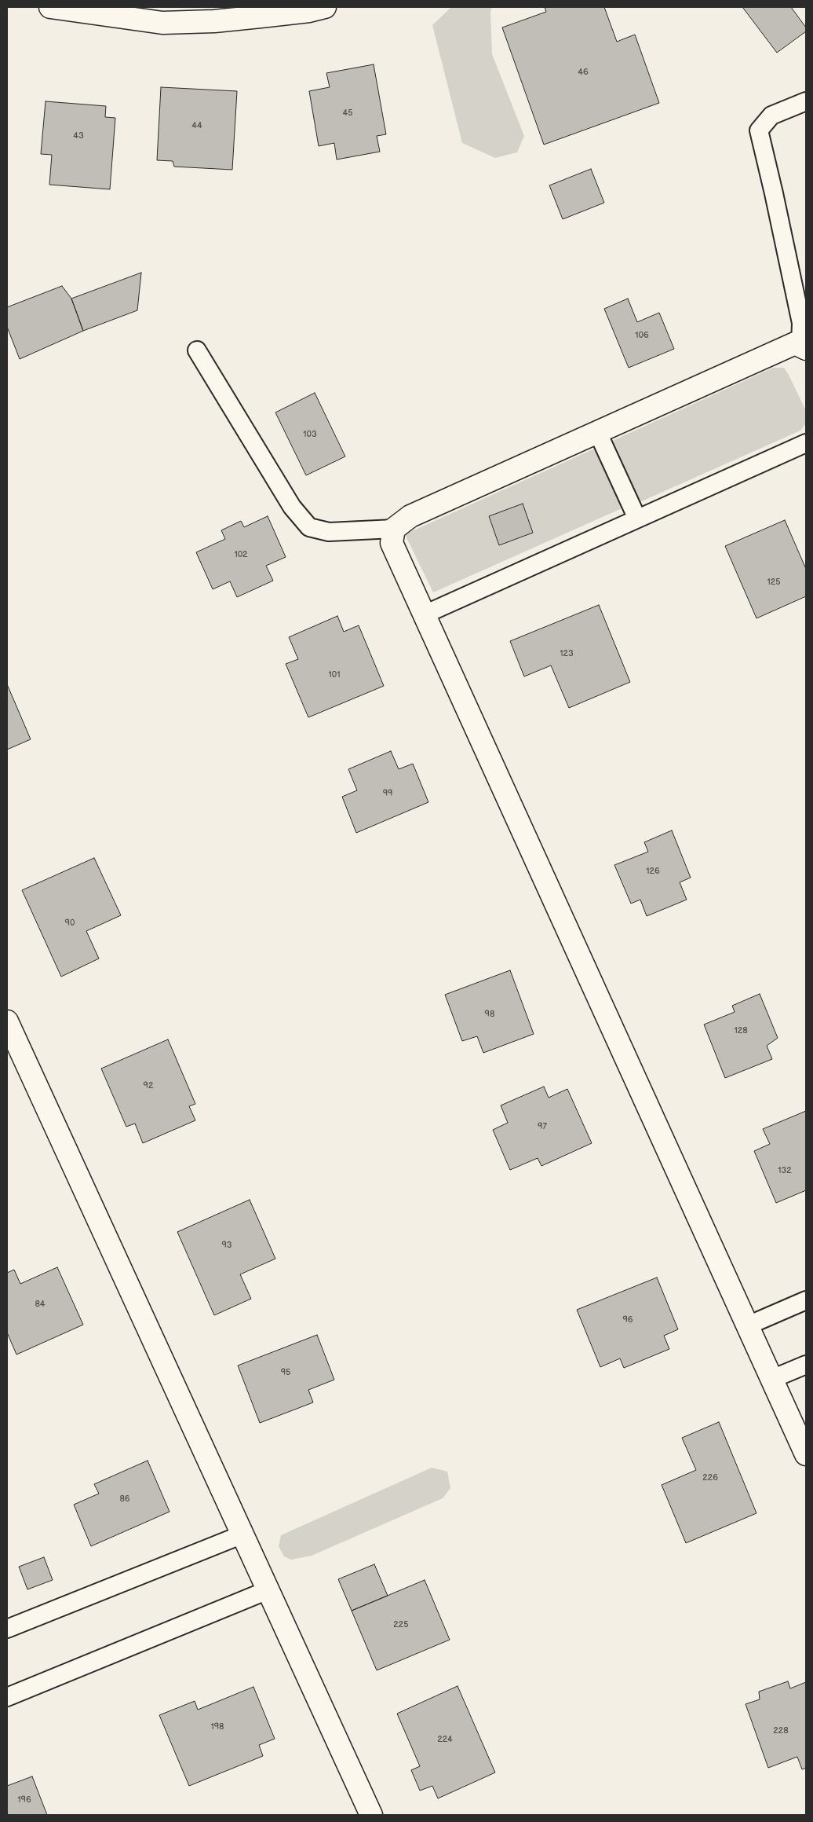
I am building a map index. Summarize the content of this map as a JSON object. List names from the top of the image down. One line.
{"house_numbers":["46","45","44","43","106","103","102","125","123","101","99","126","90","98","128","92","97","132","93","84","96","95","226","86","225","198","228","224","196"]}
